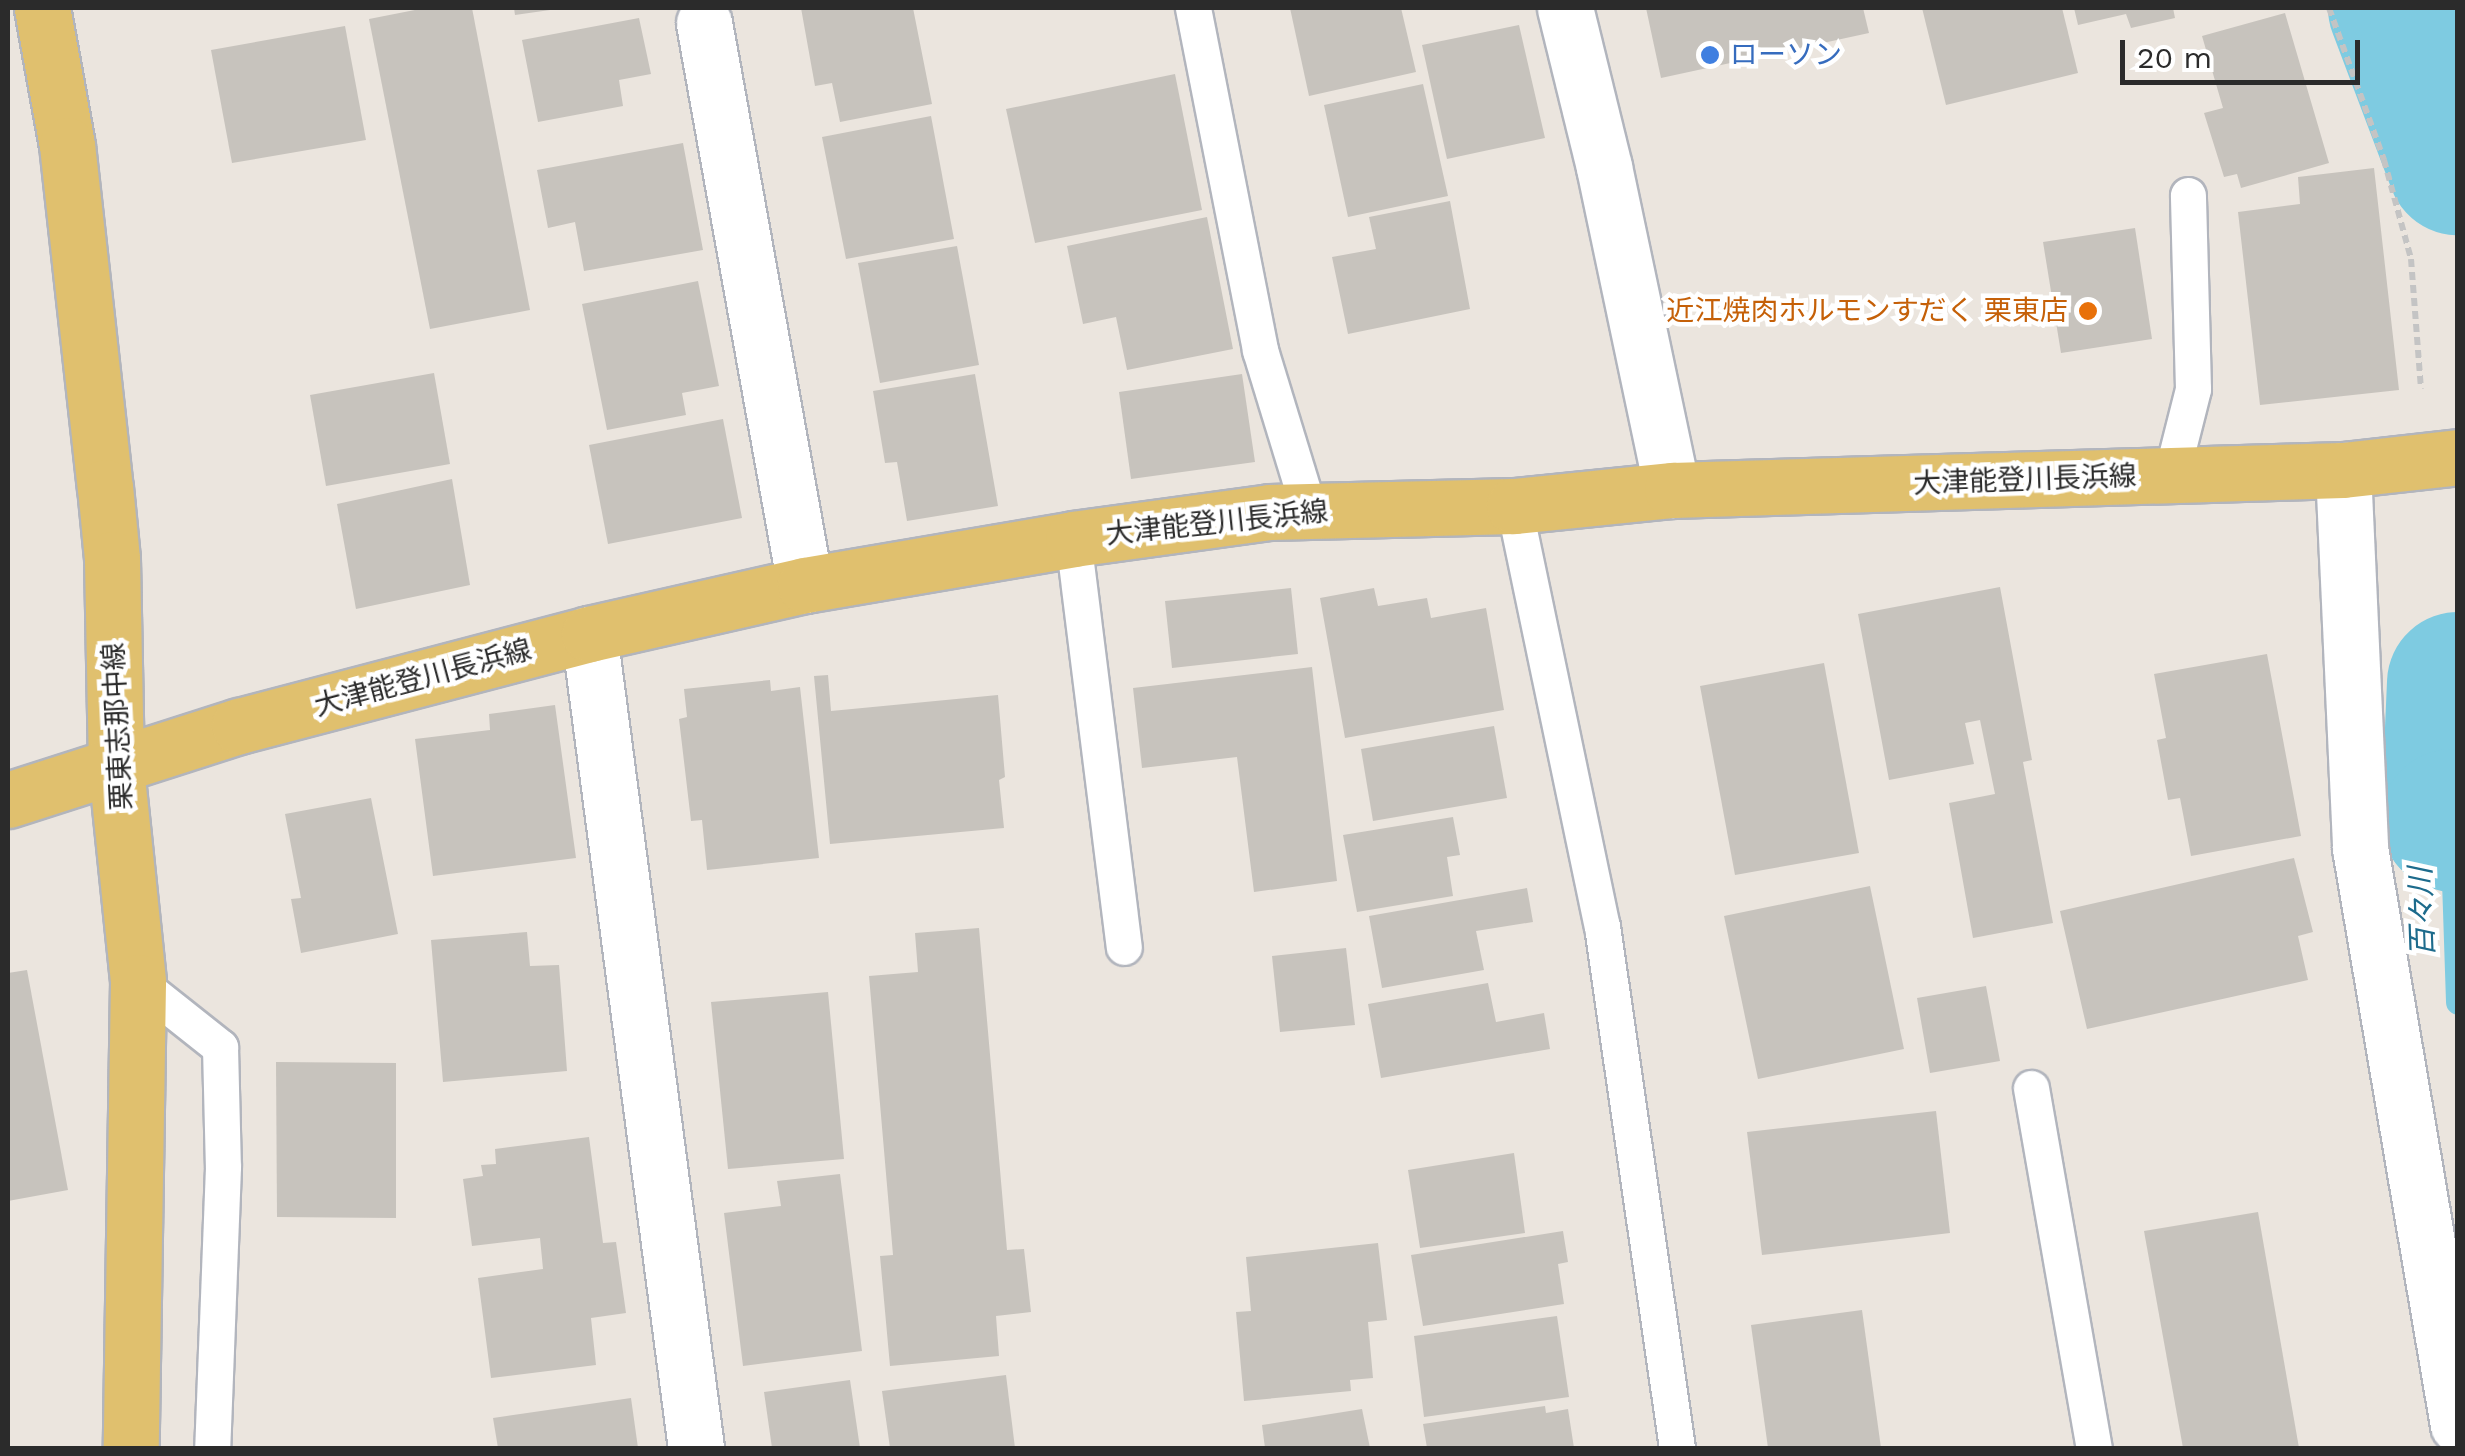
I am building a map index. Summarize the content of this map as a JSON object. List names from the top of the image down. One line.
{"streets":{"main road":["大津能登川長浜線","栗東志那中線"]},"crossings":[["大津能登川長浜線","栗東志那中線"]],"water":["百々川"],"places":["ローソン","近江焼肉ホルモンすだく 栗東店"],"scale_bar":"20 m"}
